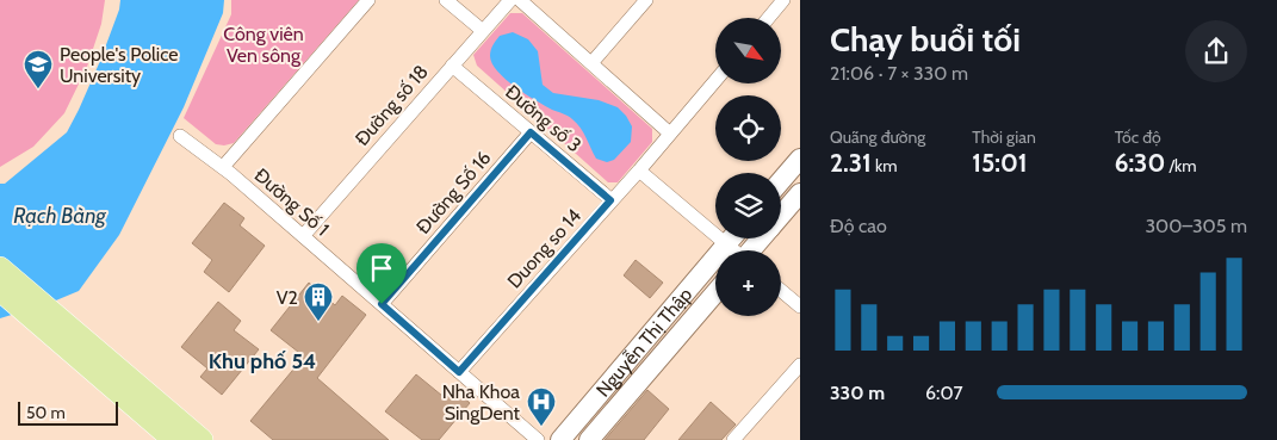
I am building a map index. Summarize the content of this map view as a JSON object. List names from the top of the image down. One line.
{"streets":{"main road":["Nguyễn Thị Thập"],"street":["Đường số 18","Đường số 3","Đường Số 16","Đường Số 1","Duong so 14"]},"crossings":[["Đường số 18","Đường số 3"],["Đường số 18","Đường Số 1"],["Đường số 3","Đường Số 16"],["Đường số 3","Duong so 14"],["Đường Số 16","Đường Số 1"],["Đường Số 1","Duong so 14"]],"districts":["Khu phố 54"],"water":["Rạch Bàng"],"parks":["Công viên Ven sông"],"places":{"school or university":["People's Police University"],"building":["V2"],"hospital":["Nha Khoa SingDent"]},"scale_bar":"50 m","north":"bottom right","page":{"heading":["Chạy buổi tối","21:06 · 7 × 330 m"],"map_buttons":"+","stats":[["Quãng đường","2.31 km"],["Thời gian","15:01"],["Tốc độ","6:30 /km"]],"chart":["Độ cao","300–305 m"],"list":[{"name":"330 m","note":"6:07"}],"scale":"50 m"}}
